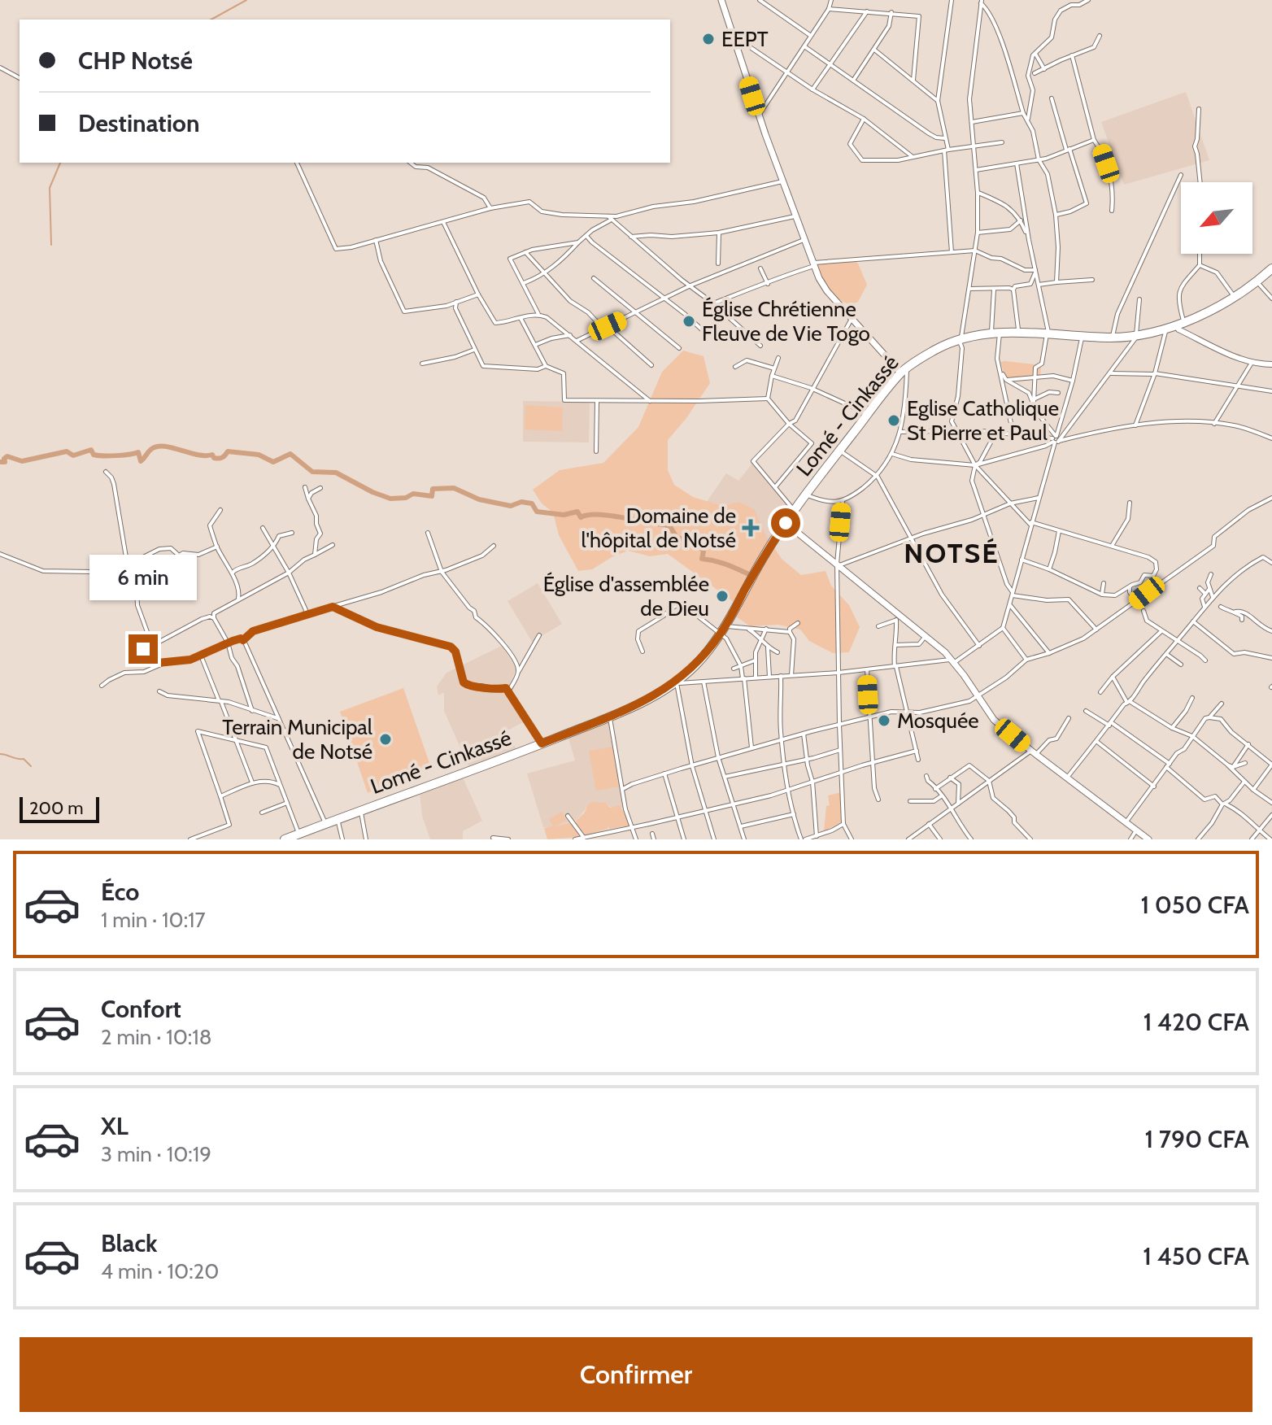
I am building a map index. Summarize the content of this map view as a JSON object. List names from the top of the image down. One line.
{"streets":{"highway":["Lomé - Cinkassé"]},"districts":["NOTSÉ"],"places":{"other":["EEPT","Église Chrétienne Fleuve de Vie Togo","Eglise Catholique St Pierre et Paul","Église d'assemblée de Dieu","Mosquée","Terrain Municipal de Notsé"],"health":["Domaine de l'hôpital de Notsé"]},"scale_bar":"200 m","north":"bottom left","page":{"banner":["CHP Notsé","Destination"],"bubble":"6 min","scale":"200 m","list":[{"name":"Éco","note":"1 min · 10:17","value":"1 050 CFA"},{"name":"Confort","note":"2 min · 10:18","value":"1 420 CFA"},{"name":"XL","note":"3 min · 10:19","value":"1 790 CFA"},{"name":"Black","note":"4 min · 10:20","value":"1 450 CFA"}],"buttons":"Confirmer"}}
